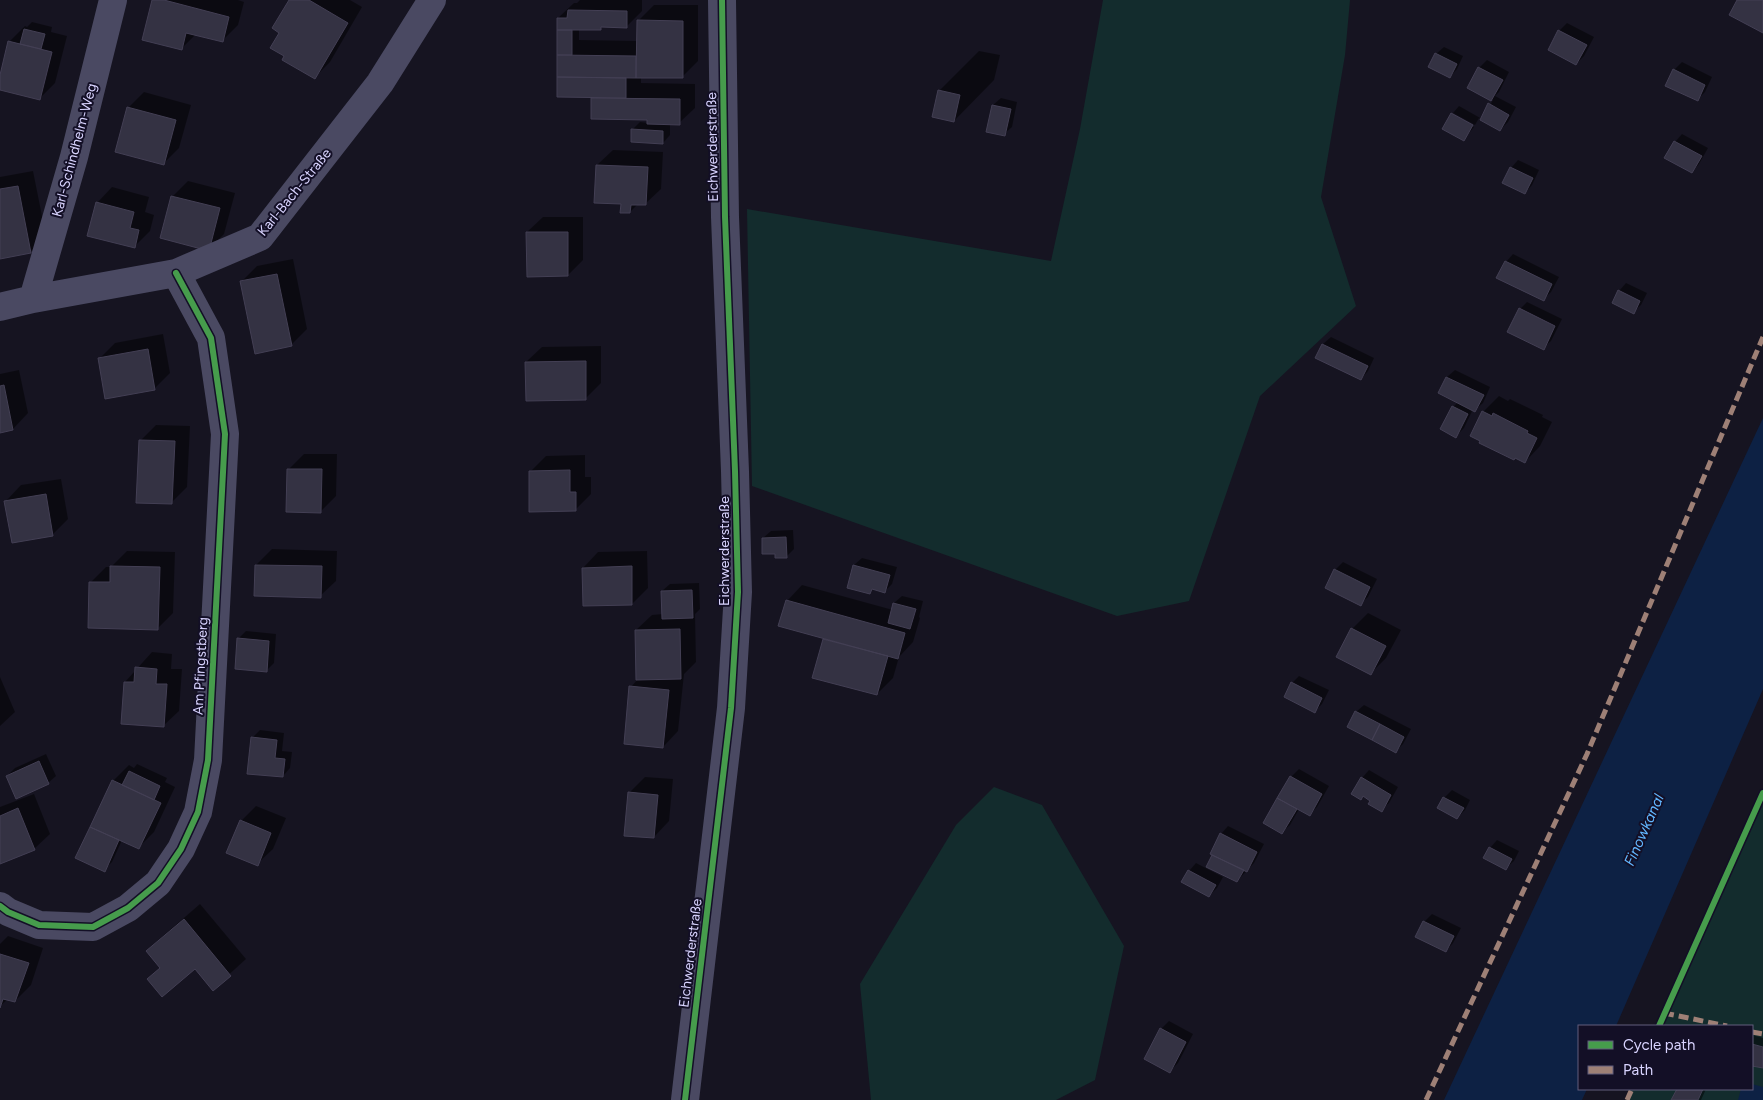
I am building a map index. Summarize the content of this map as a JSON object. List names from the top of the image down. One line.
{"streets":{"street":["Eichwerderstraße","Karl-Schindhelm-Weg","Karl-Bach-Straße","Am Pfingstberg"]},"crossings":[["Karl-Schindhelm-Weg","Karl-Bach-Straße"],["Karl-Bach-Straße","Am Pfingstberg"]],"water":["Finowkanal"],"legend":["Cycle path","Path"]}
